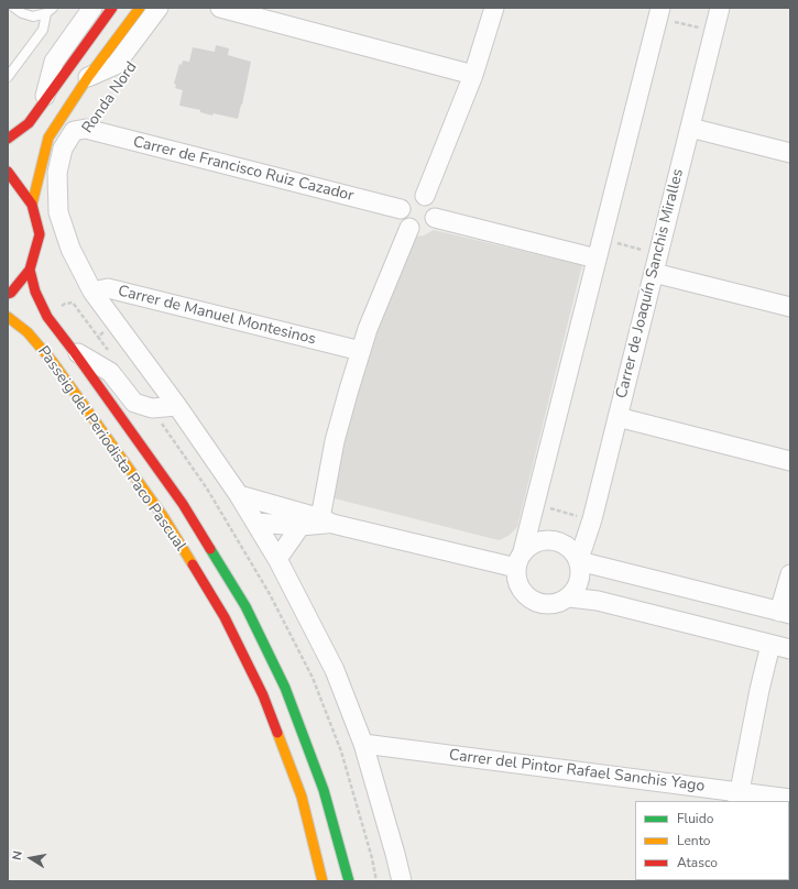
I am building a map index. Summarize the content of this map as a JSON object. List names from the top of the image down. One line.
{"streets":{"street":["Ronda Nord","Carrer de Francisco Ruiz Cazador","Carrer de Joaquín Sanchis Miralles","Carrer de Manuel Montesinos","Passeig del Periodista Paco Pascual","Carrer del Pintor Rafael Sanchis Yago"]},"crossings":[["Ronda Nord","Carrer de Francisco Ruiz Cazador"]],"legend":["Fluido","Lento","Atasco"],"north":"left"}
